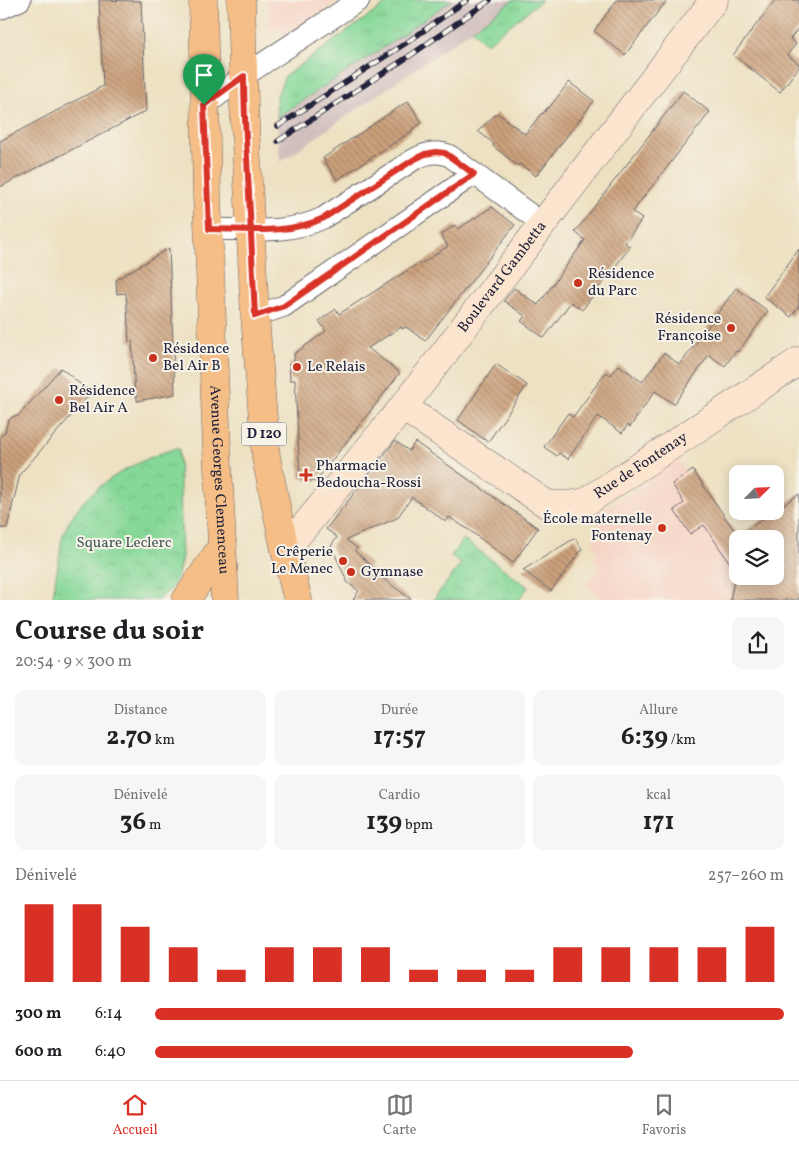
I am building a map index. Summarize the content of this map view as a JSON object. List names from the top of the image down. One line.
{"streets":{"main road":["D 120","Avenue Georges Clemenceau"],"street":["Boulevard Gambetta","Rue de Fontenay"]},"crossings":[["Boulevard Gambetta","D 120"],["Boulevard Gambetta","Rue de Fontenay"]],"parks":["Square Leclerc"],"places":{"other":["Résidence du Parc","Résidence Françoise","Résidence Bel Air B","Le Relais","Résidence Bel Air A","École maternelle Fontenay","Crêperie Le Menec","Gymnase"],"health":["Pharmacie Bedoucha-Rossi"]},"north":"top right","page":{"heading":["Course du soir","20:54 · 9 × 300 m"],"stats":[["Distance","2.70 km"],["Durée","17:57"],["Allure","6:39 /km"],["Dénivelé","36 m"],["Cardio","139 bpm"],["kcal","171"]],"chart":["Dénivelé","257–260 m"],"list":[{"name":"300 m","note":"6:14"},{"name":"600 m","note":"6:40"}],"tabs":["Accueil","Carte","Favoris"]}}
